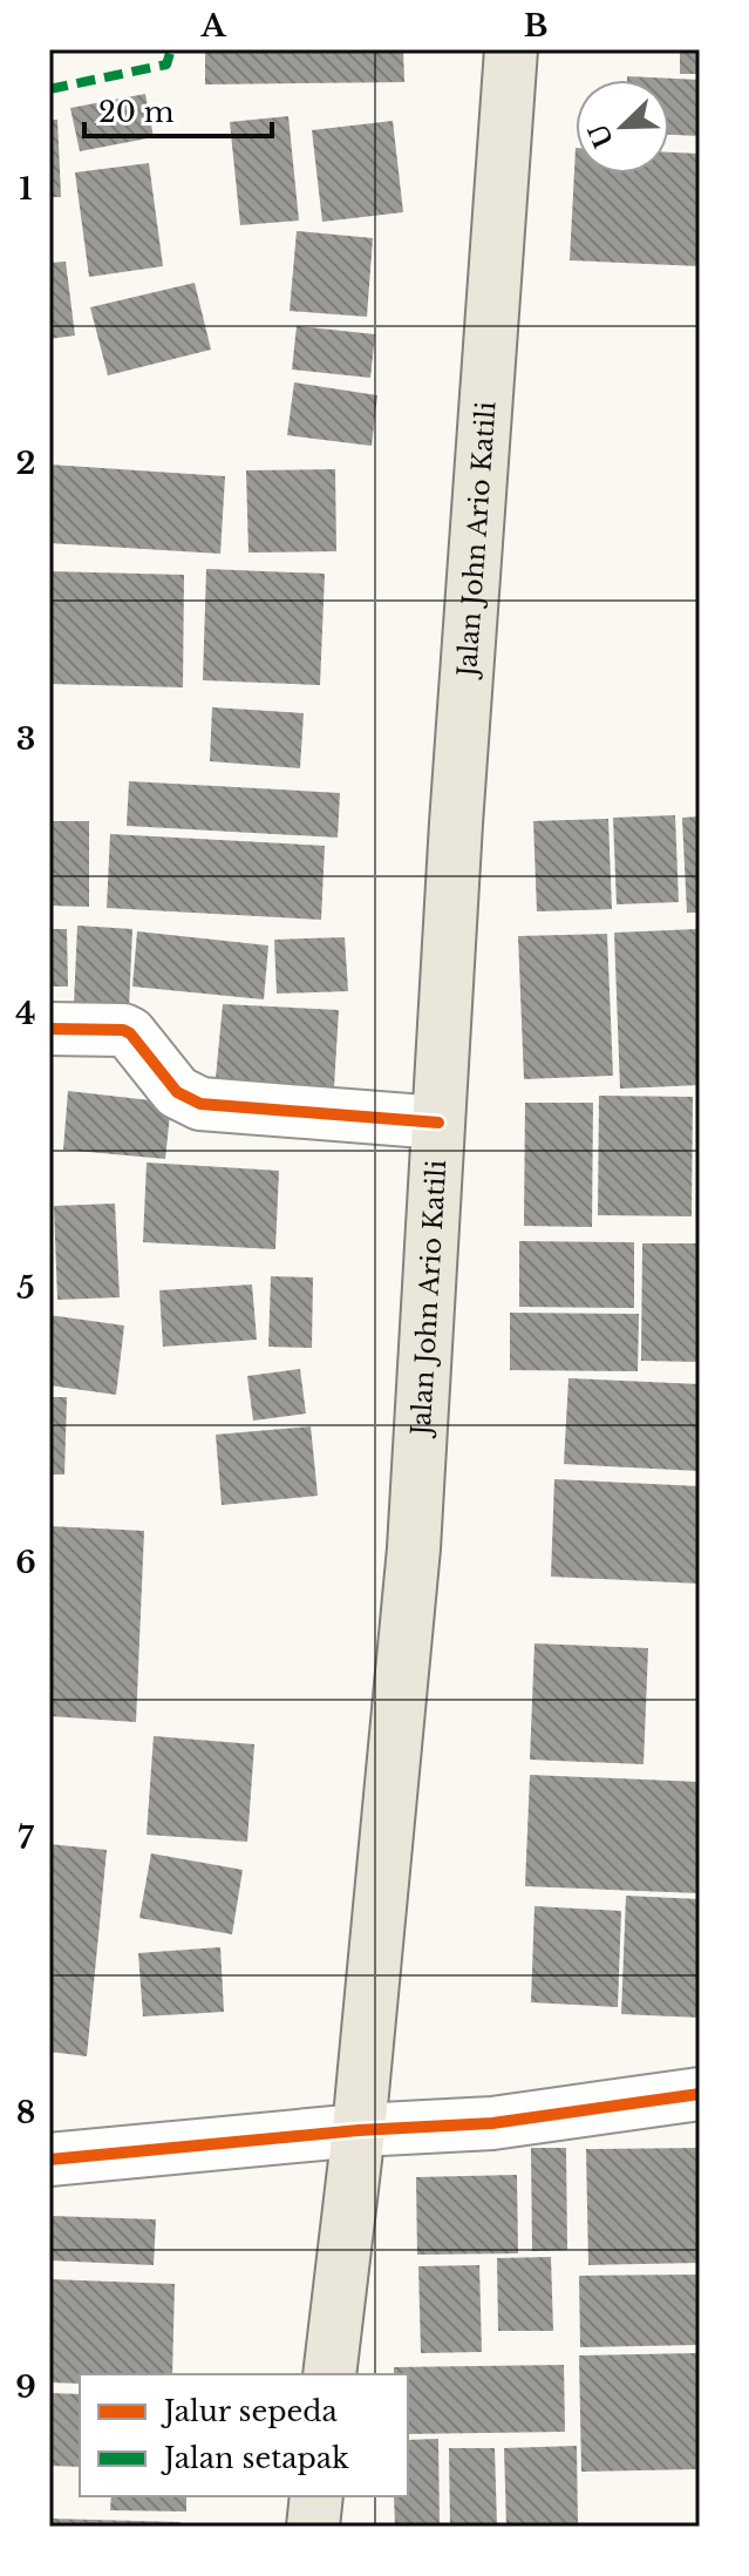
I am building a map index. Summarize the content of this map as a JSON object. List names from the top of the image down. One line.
{"streets":{"main road":["Jalan John Ario Katili"]},"legend":["Jalur sepeda","Jalan setapak"],"scale_bar":"20 m","north":"bottom left","grid":{"columns":["A","B"],"rows":["1","2","3","4","5","6","7","8","9"]}}
